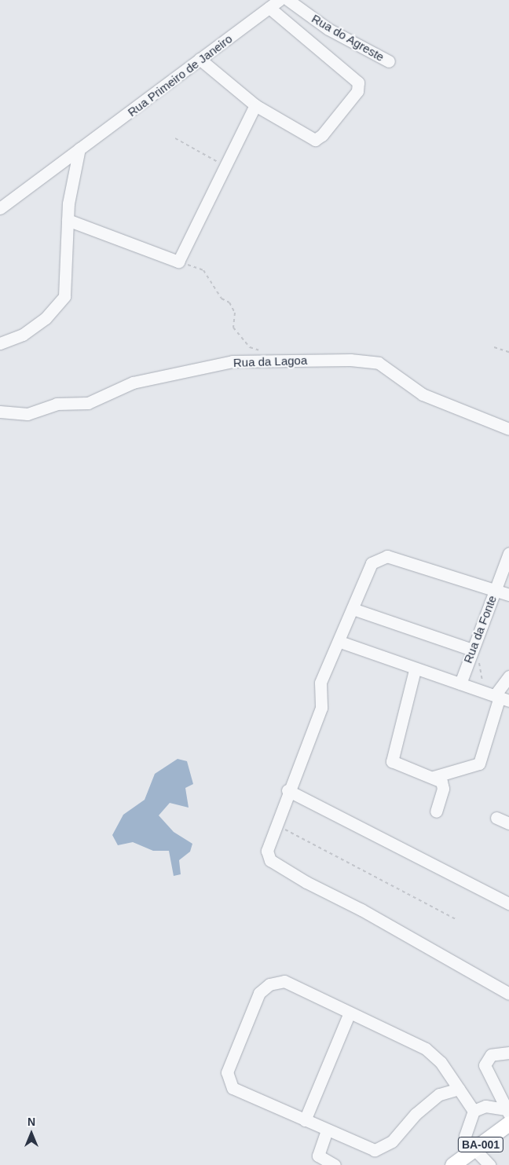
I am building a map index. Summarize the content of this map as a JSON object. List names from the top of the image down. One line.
{"streets":{"main road":["BA-001"],"street":["Rua do Agreste","Rua Primeiro de Janeiro","Rua da Lagoa","Rua da Fonte"]},"north":"top"}
